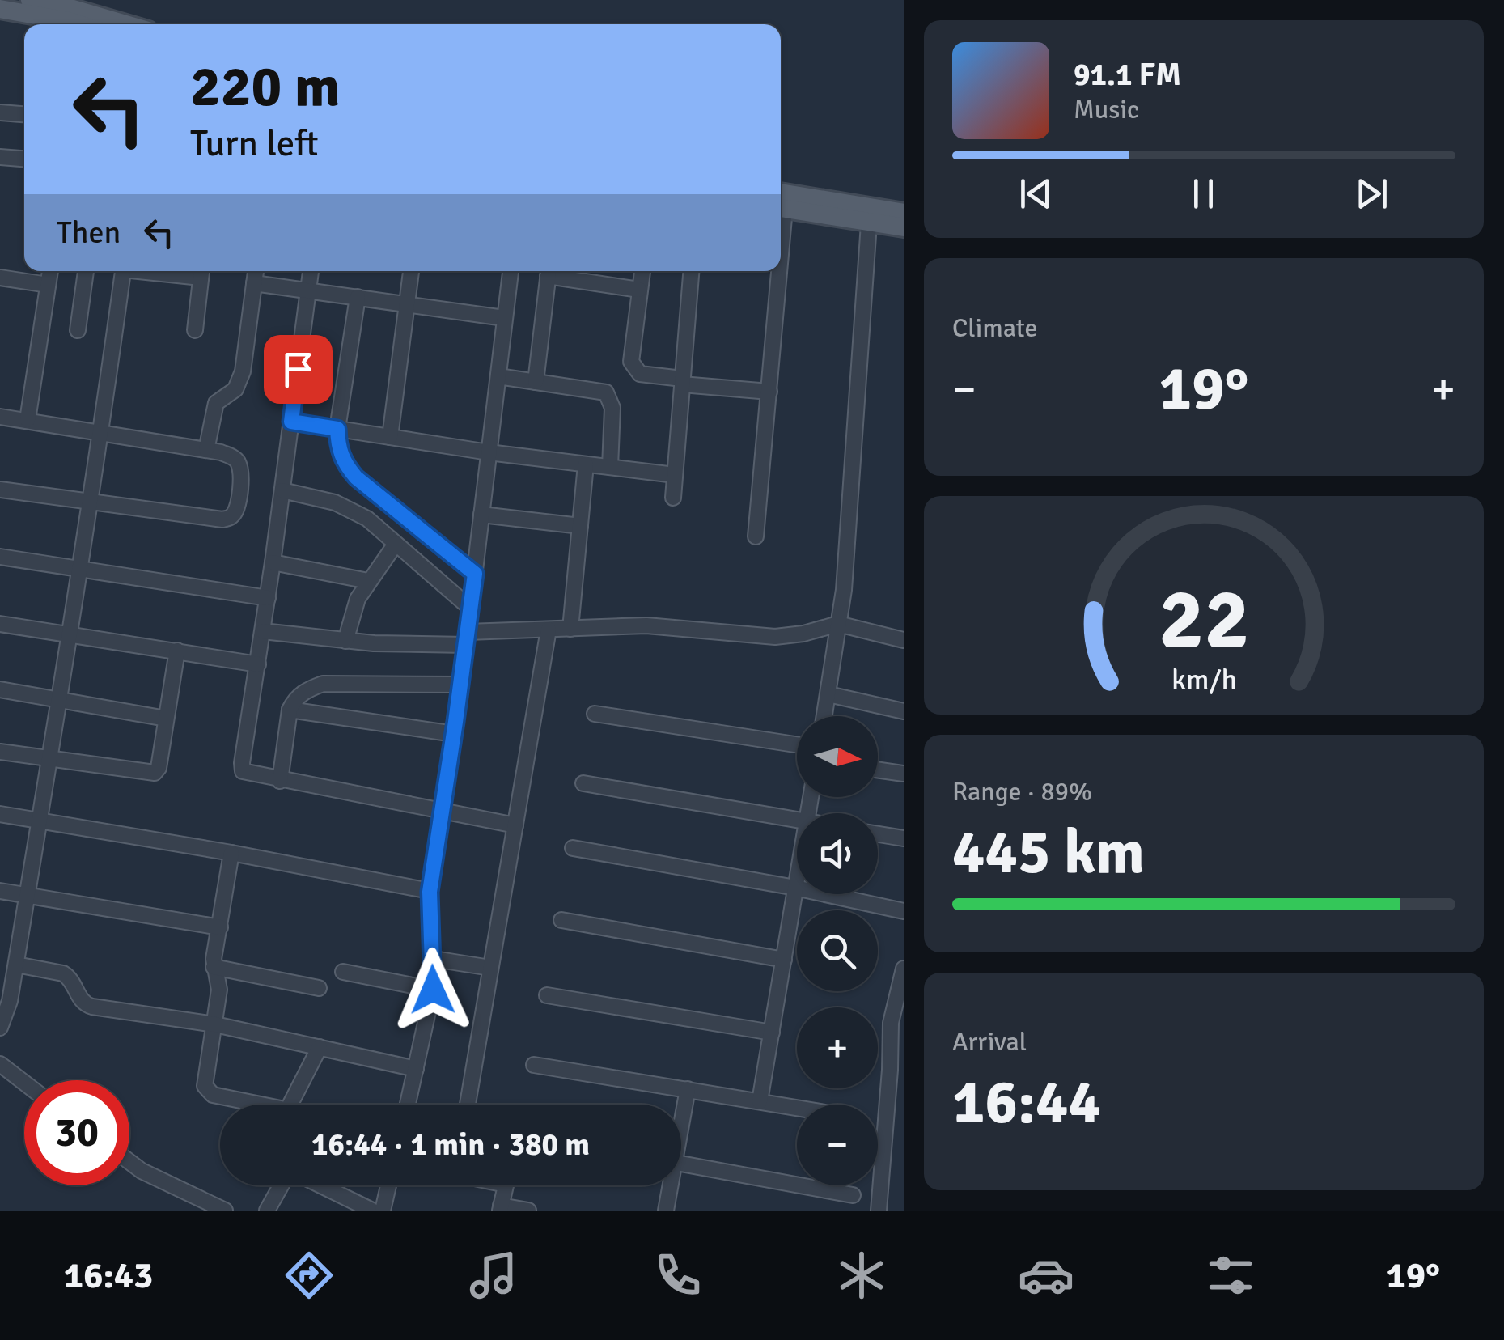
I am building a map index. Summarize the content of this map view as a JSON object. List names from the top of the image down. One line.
{"north":"right","page":{"turn":["220 m","Turn left"],"song":["91.1 FM","Music"],"then":"Then","tile":["Climate",["Range · 89%","445 km"],["Arrival","16:44"]],"heat":["−","19°","+"],"map_buttons":["+","−"],"limit":"30","trip":"16:44 · 1 min · 380 m","tabs":["16:43","19°"],"gauge":["22","km/h"]}}
